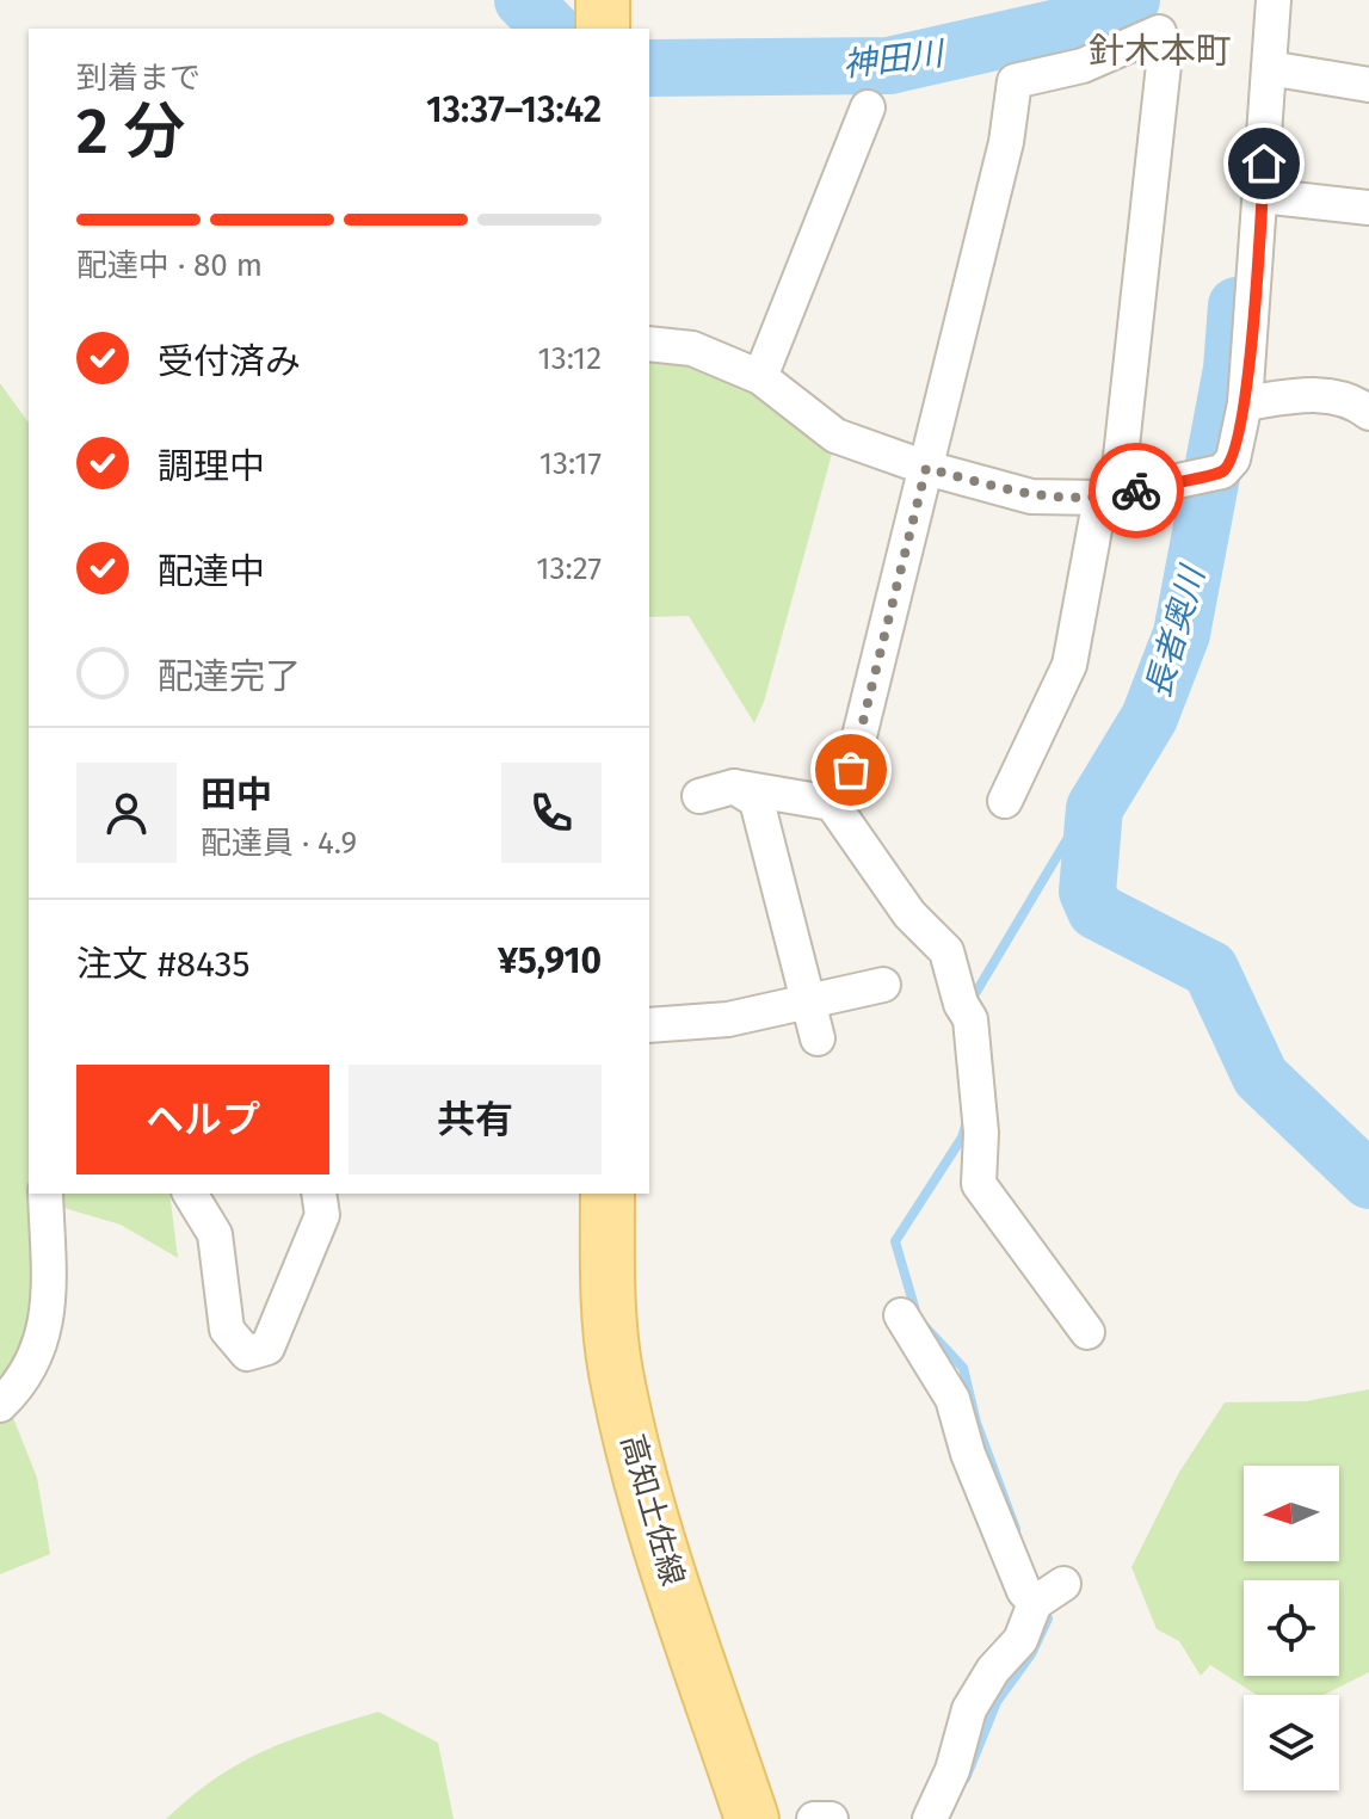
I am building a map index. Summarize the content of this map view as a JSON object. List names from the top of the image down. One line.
{"streets":{"main road":["高知土佐線"]},"districts":["針木本町"],"water":["神田川","長者奥川"],"north":"left","page":{"heading":["2 分","到着まで","13:37–13:42"],"panel":["田中","配達員 · 4.9","注文 #8435","¥5,910"],"bar":"配達中 · 80 m","list":[["受付済み","13:12"],["調理中","13:17"],["配達中","13:27"],"配達完了"],"buttons":["ヘルプ","共有"]}}
